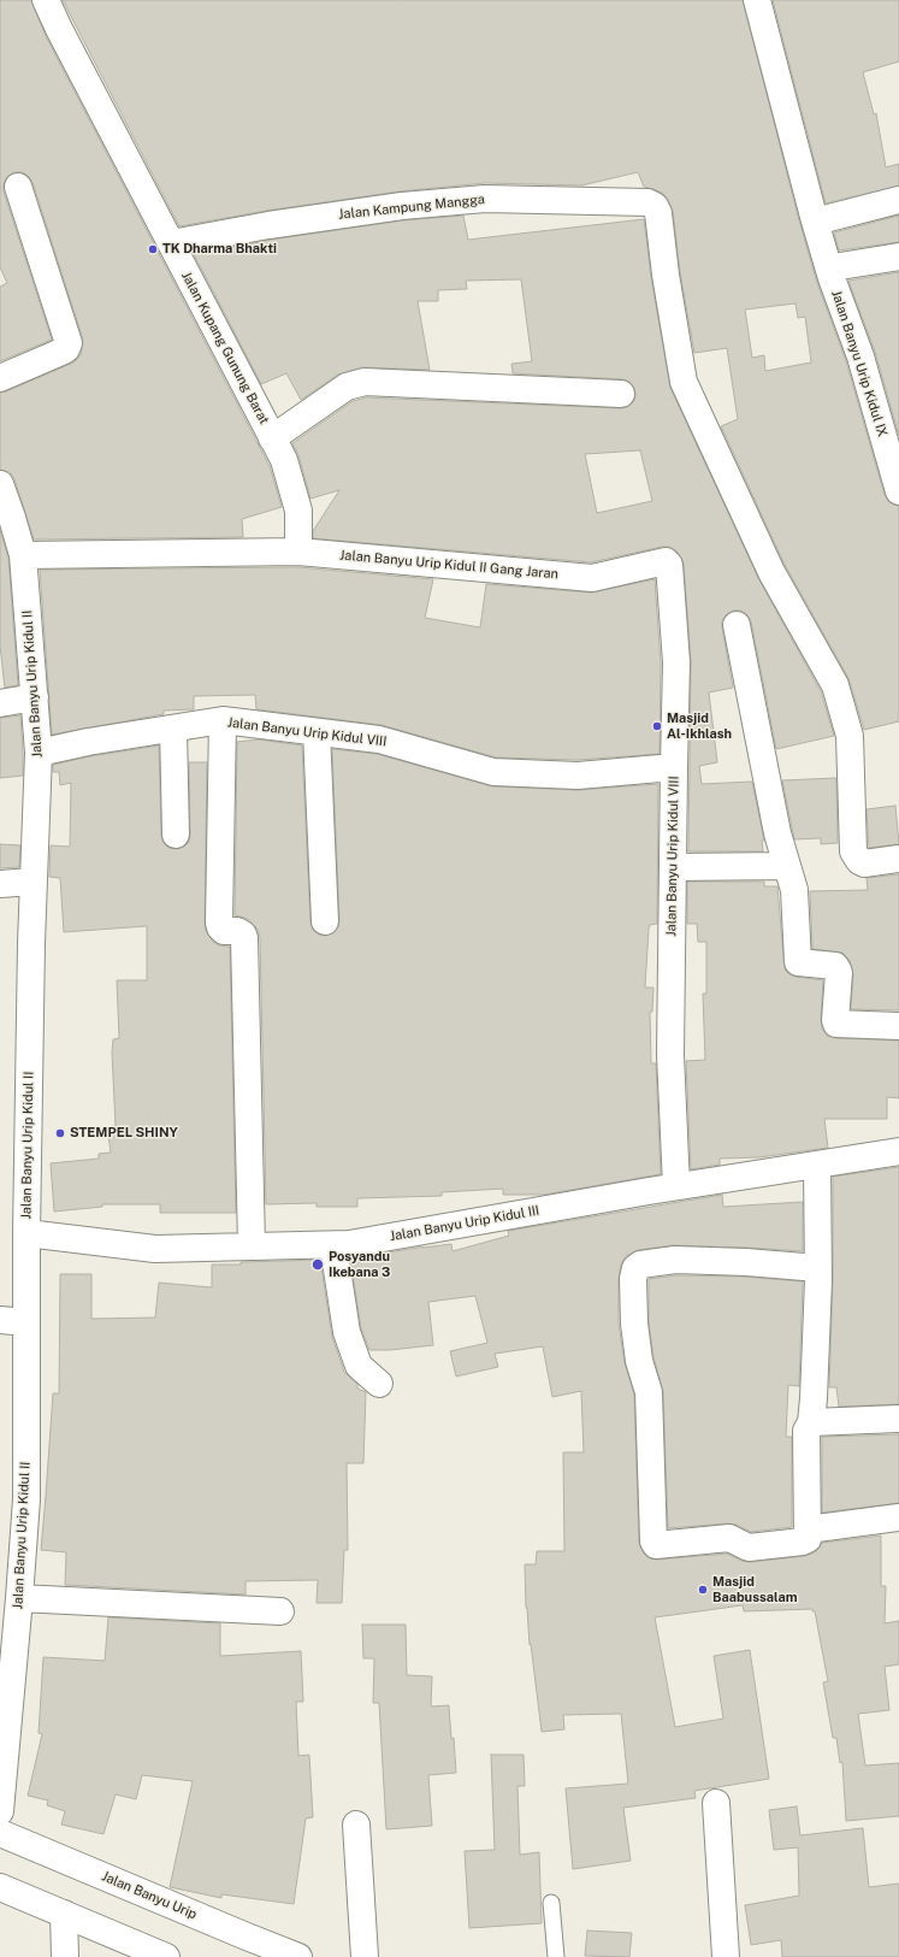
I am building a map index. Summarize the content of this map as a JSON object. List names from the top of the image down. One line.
{"streets":{"street":["Jalan Kampung Mangga","Jalan Kupang Gunung Barat","Jalan Banyu Urip Kidul IX","Jalan Banyu Urip Kidul II Gang Jaran","Jalan Banyu Urip Kidul II","Jalan Banyu Urip Kidul VIII","Jalan Banyu Urip Kidul III","Jalan Banyu Urip"]},"crossings":[["Jalan Kampung Mangga","Jalan Kupang Gunung Barat"],["Jalan Kupang Gunung Barat","Jalan Banyu Urip Kidul II Gang Jaran"],["Jalan Banyu Urip Kidul II Gang Jaran","Jalan Banyu Urip Kidul II"],["Jalan Banyu Urip Kidul II Gang Jaran","Jalan Banyu Urip Kidul VIII"],["Jalan Banyu Urip Kidul II","Jalan Banyu Urip Kidul VIII"],["Jalan Banyu Urip Kidul II","Jalan Banyu Urip Kidul III"],["Jalan Banyu Urip Kidul VIII","Jalan Banyu Urip Kidul III"]],"places":["TK Dharma Bhakti","Masjid Al-Ikhlash","STEMPEL SHINY","Posyandu Ikebana 3","Masjid Baabussalam"]}
